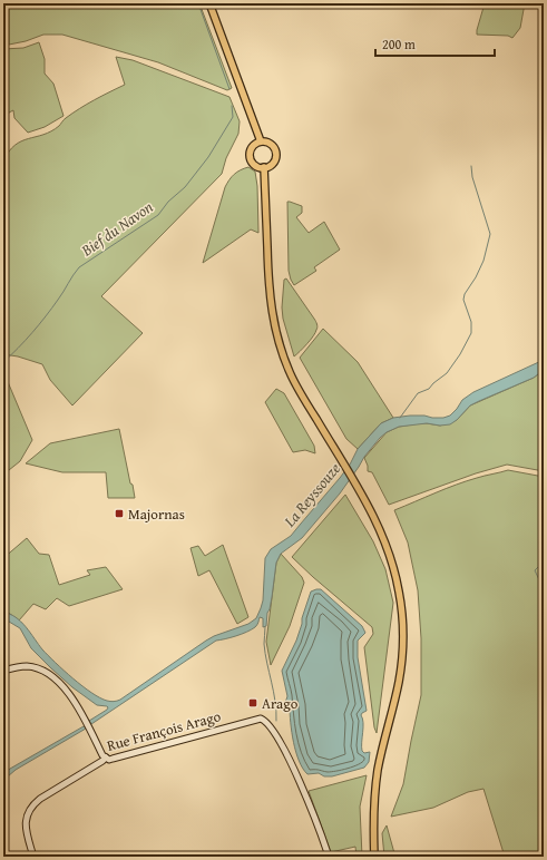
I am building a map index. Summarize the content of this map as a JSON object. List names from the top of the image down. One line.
{"streets":{"street":["Rue François Arago"]},"water":["Bief du Navon","La Reyssouze"],"places":{"transit":["Majornas","Arago"]},"scale_bar":"200 m"}
